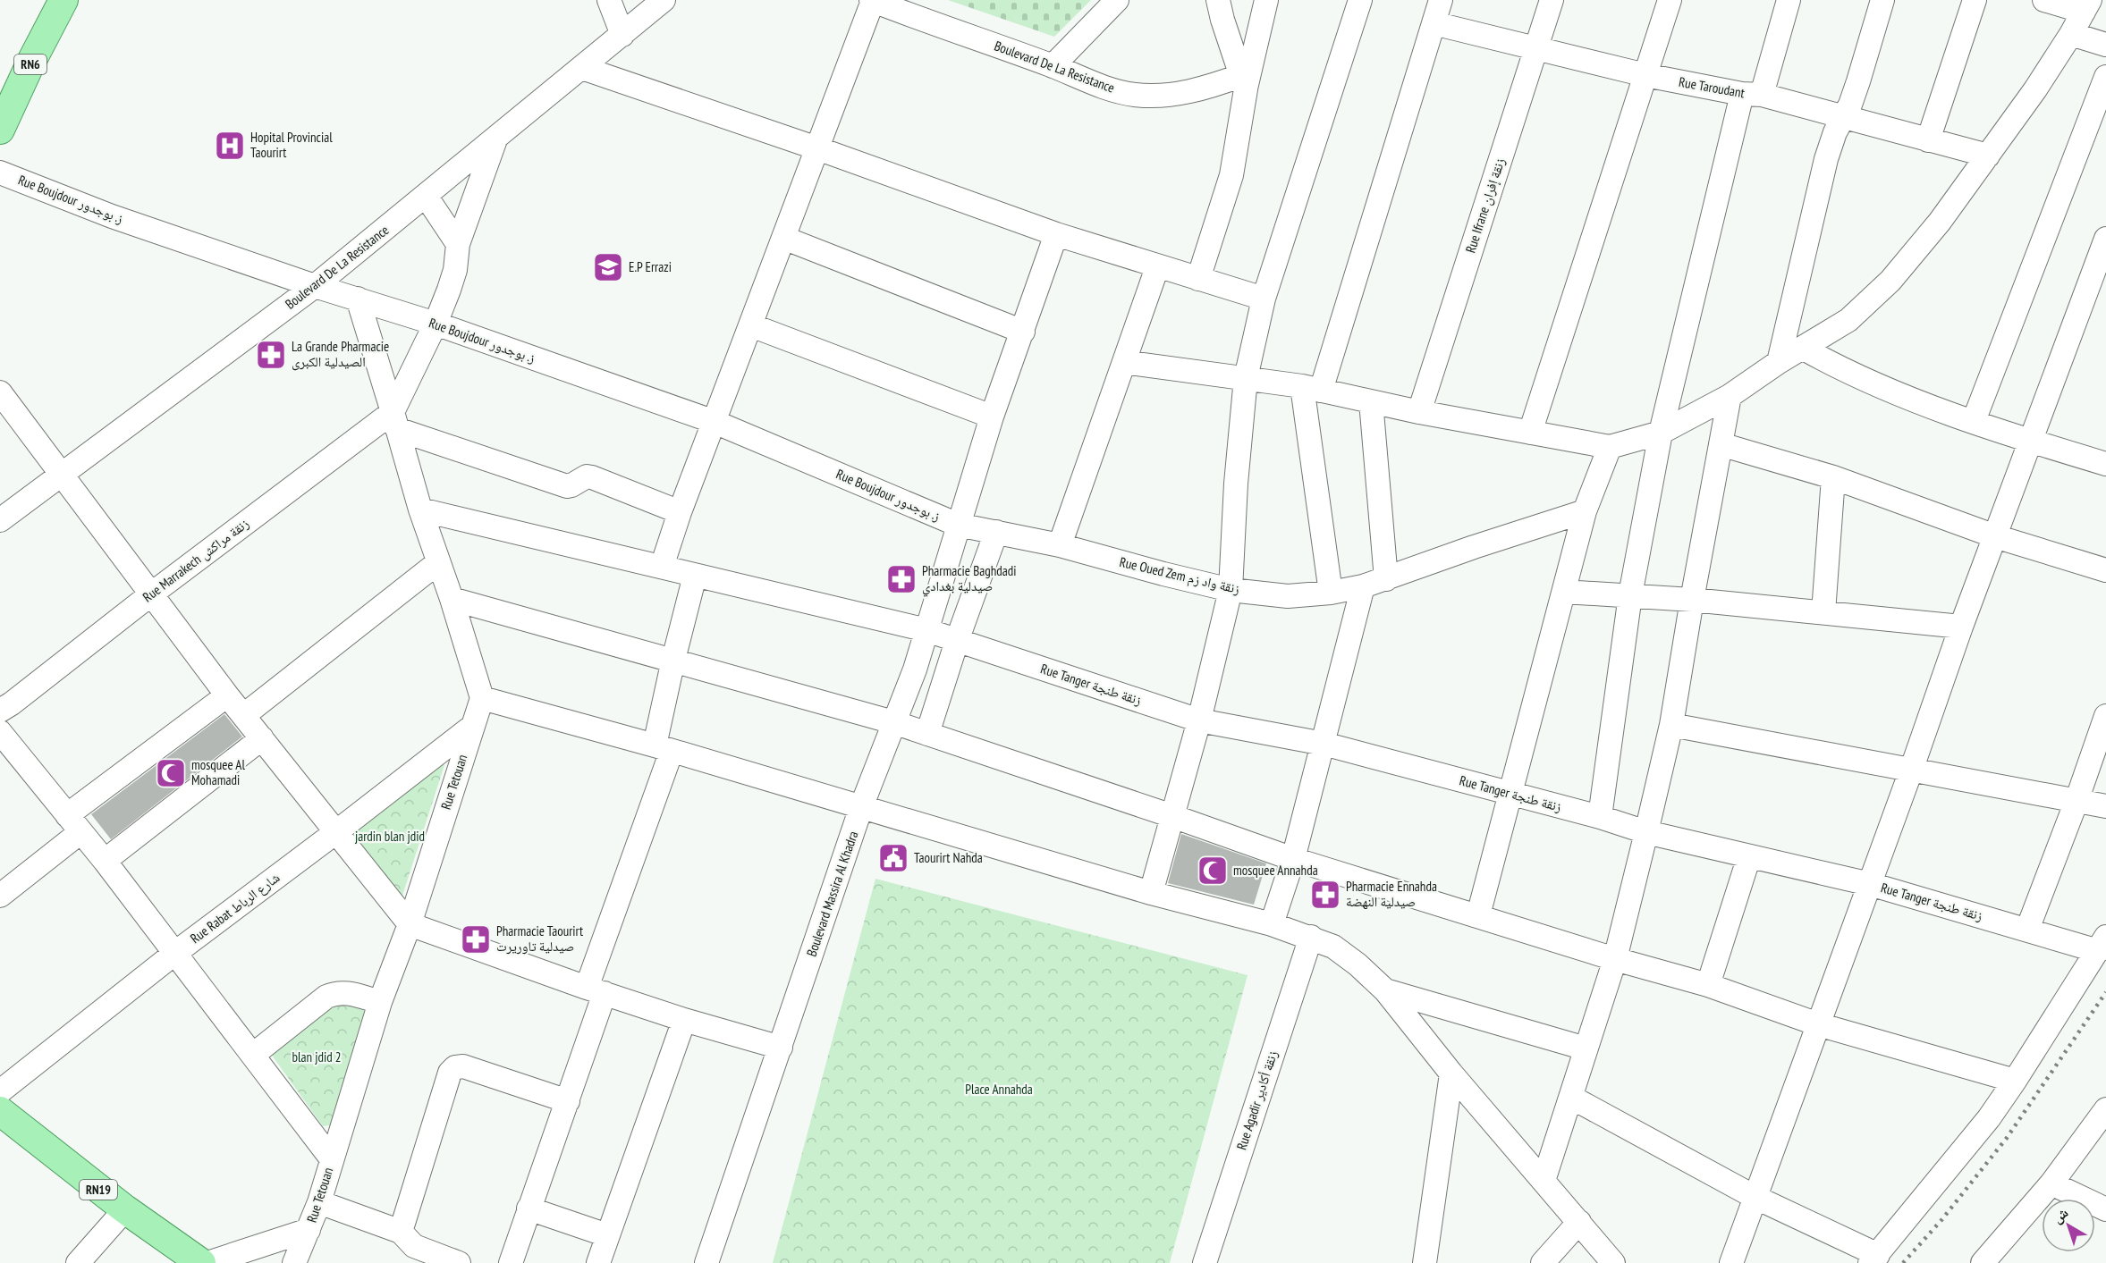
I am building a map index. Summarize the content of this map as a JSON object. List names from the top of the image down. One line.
{"streets":{"main road":["RN6","RN19"],"street":["Boulevard De La Resistance","Rue Taroudant","Rue Boujdour ز. بوجدور","Rue Ifrane زنقة إفران","Rue Marrakech زنقة مراكش","Rue Oued Zem زنقة واد زم","Rue Tanger زنقة طنجة","Rue Tetouan","Boulevard Massira Al Khadra","Rue Rabat شارع الرباط","Rue Agadir زنقة أكادير"]},"crossings":[["Boulevard De La Resistance","Rue Boujdour ز. بوجدور"],["Rue Taroudant","Rue Ifrane زنقة إفران"],["Rue Boujdour ز. بوجدور","Rue Oued Zem زنقة واد زم"],["Rue Boujdour ز. بوجدور","Boulevard Massira Al Khadra"],["Rue Oued Zem زنقة واد زم","Boulevard Massira Al Khadra"],["Rue Tanger زنقة طنجة","Boulevard Massira Al Khadra"],["Rue Tetouan","Rue Rabat شارع الرباط"]],"parks":["jardin blan jdid","blan jdid 2","Place Annahda"],"places":{"hospital":["Hopital Provincial Taourirt"],"school or university":["E.P Errazi"],"pharmacy":["La Grande Pharmacie الصيدلية الكبرى","Pharmacie Baghdadi صيدلية بغدادي","Pharmacie Ennahda صيدلية النهضة","Pharmacie Taourirt صيدلية تاوريرت"],"mosque":["mosquee Al Mohamadi","mosquee Annahda"],"public building":["Taourirt Nahda"]},"north":"top left"}
